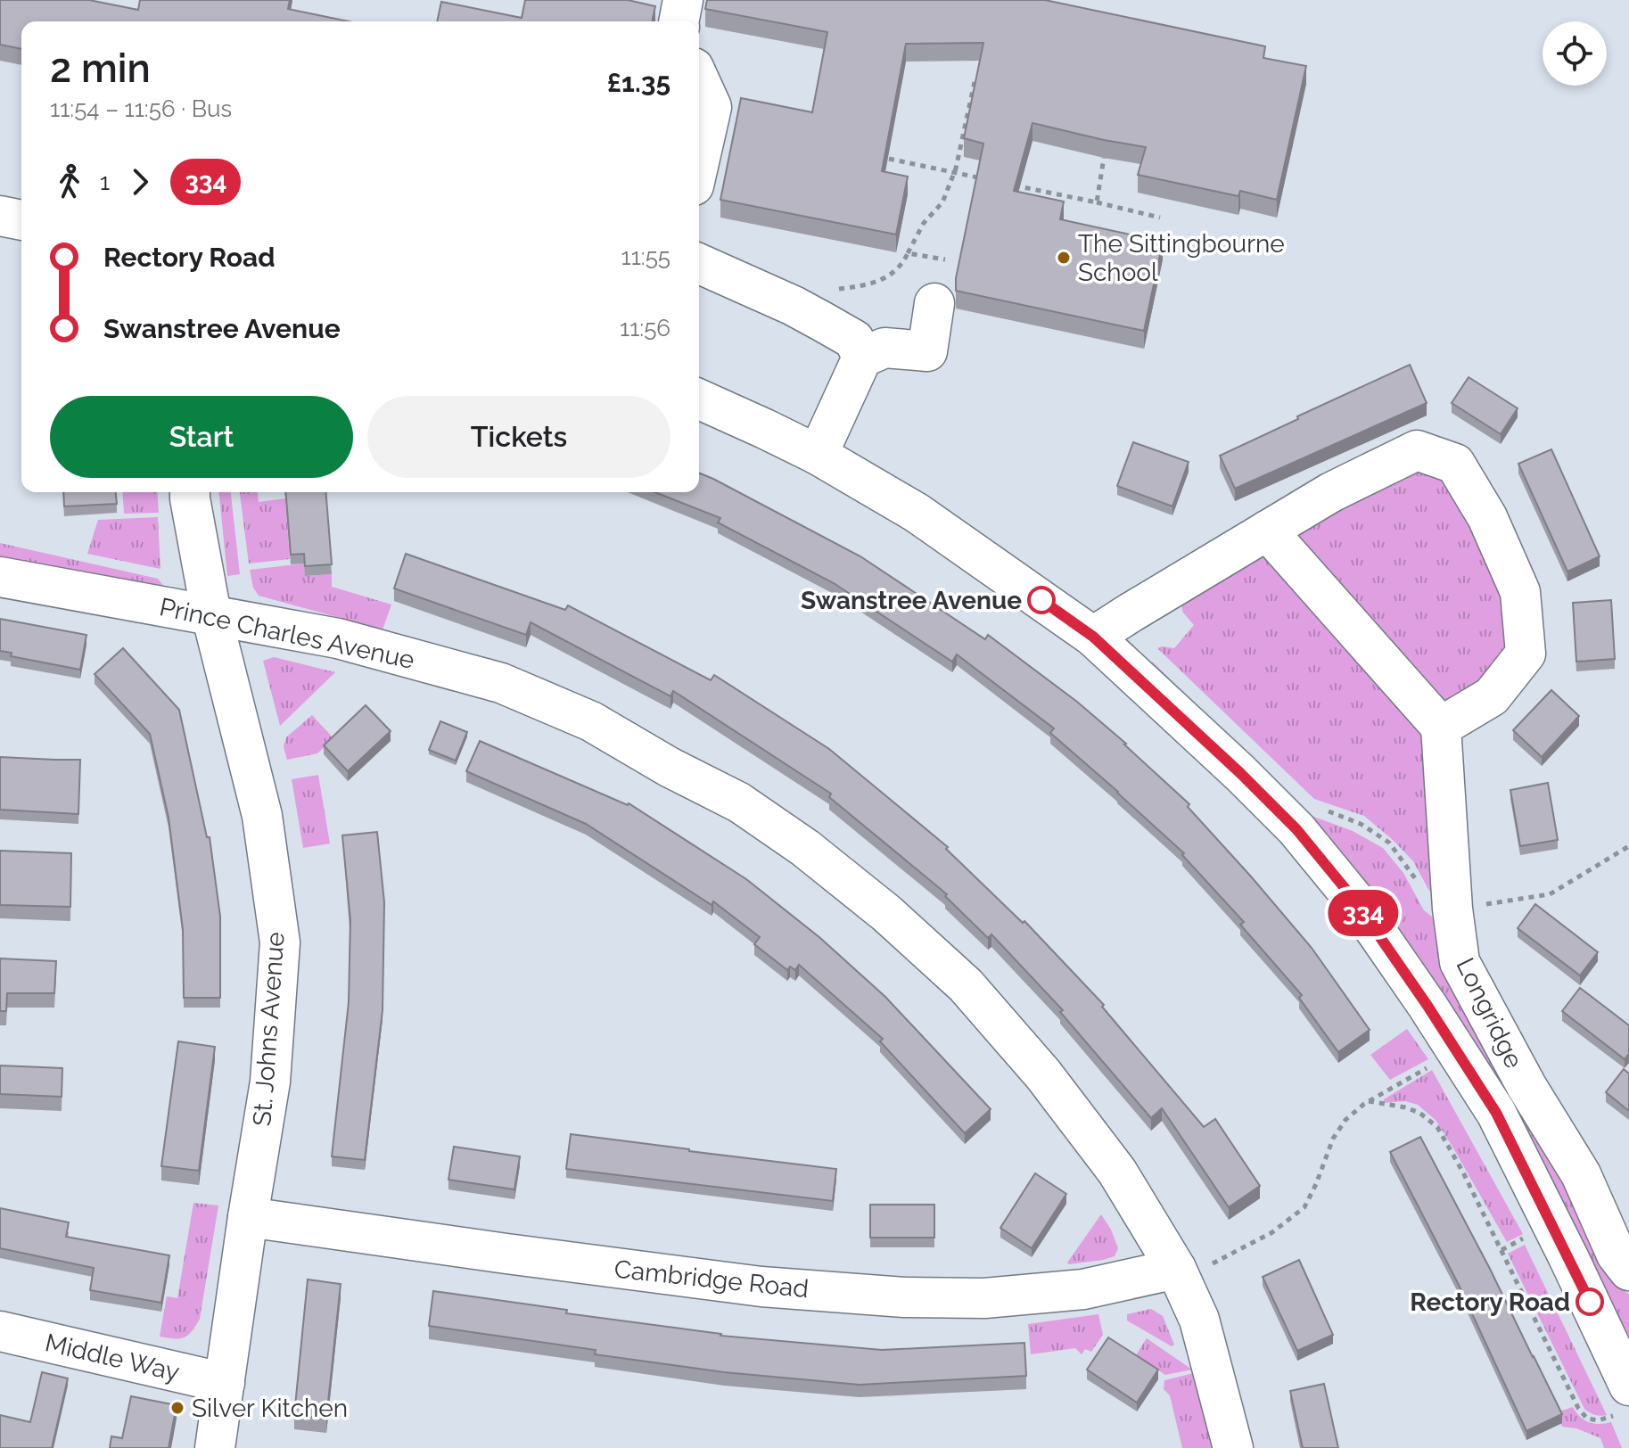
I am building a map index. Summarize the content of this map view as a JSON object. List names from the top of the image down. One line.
{"streets":{"street":["Prince Charles Avenue","Longridge","St. Johns Avenue","Cambridge Road","Middle Way"]},"crossings":[["Prince Charles Avenue","St. Johns Avenue"],["Prince Charles Avenue","Cambridge Road"],["St. Johns Avenue","Cambridge Road"],["St. Johns Avenue","Middle Way"]],"places":["The Sittingbourne School","Swanstree Avenue","Rectory Road","Silver Kitchen"],"lines":["bus line 334"],"page":{"on_map":"334","heading":["2 min","11:54 – 11:56 · Bus","£1.35"],"legs":["1","334"],"list":[{"name":"Rectory Road","value":"11:55"},{"name":"Swanstree Avenue","value":"11:56"}],"buttons":["Start","Tickets"]}}
